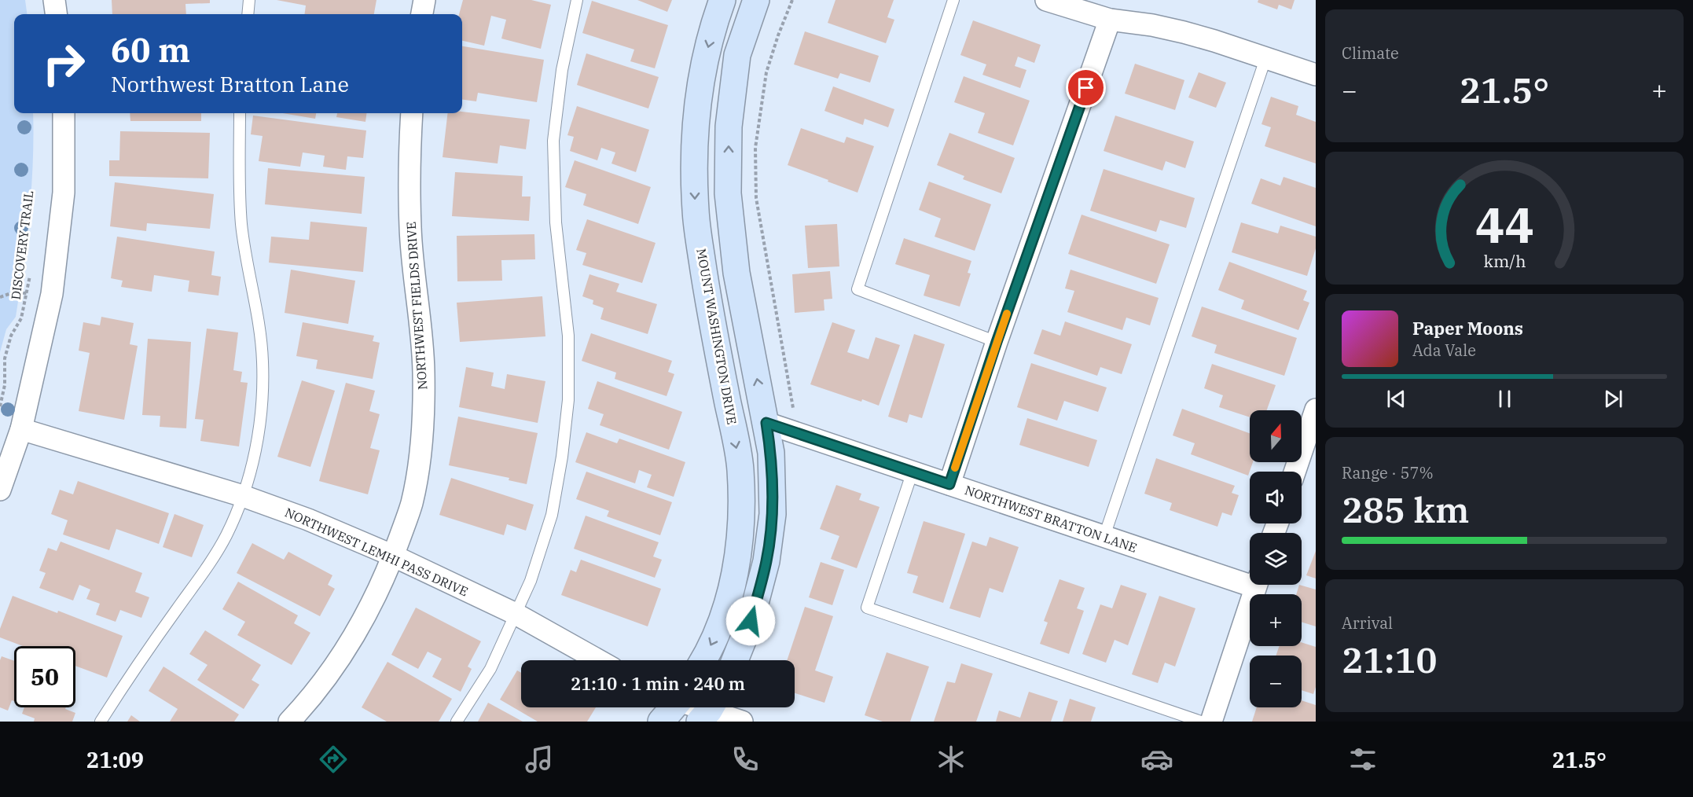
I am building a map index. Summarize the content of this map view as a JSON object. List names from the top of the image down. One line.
{"streets":{"main road":["MOUNT WASHINGTON DRIVE"],"street":["NORTHWEST FIELDS DRIVE","NORTHWEST BRATTON LANE","NORTHWEST LEMHI PASS DRIVE"],"path":["DISCOVERY TRAIL"]},"crossings":[["NORTHWEST FIELDS DRIVE","NORTHWEST LEMHI PASS DRIVE"]],"north":"top","page":{"tile":["Climate",["Range · 57%","285 km"],["Arrival","21:10"]],"turn":["60 m","Northwest Bratton Lane"],"heat":["−","21.5°","+"],"song":["Paper Moons","Ada Vale"],"map_buttons":["+","−"],"limit":"50","trip":"21:10 · 1 min · 240 m","tabs":["21:09","21.5°"],"gauge":["44","km/h"]}}
